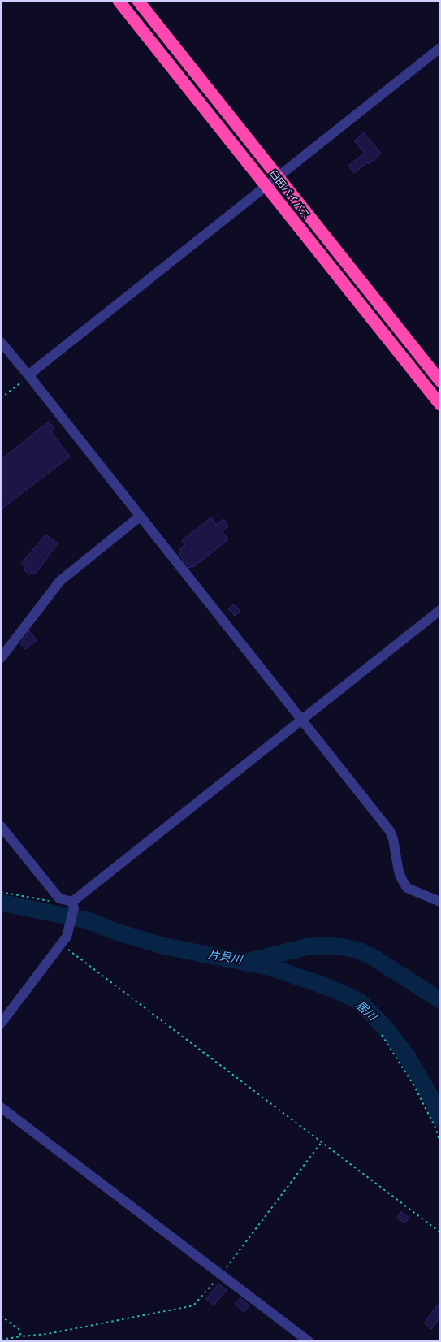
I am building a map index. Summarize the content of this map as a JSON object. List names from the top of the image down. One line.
{"streets":{"highway":["臼田バイパス"]},"water":["片貝川","居川"]}
